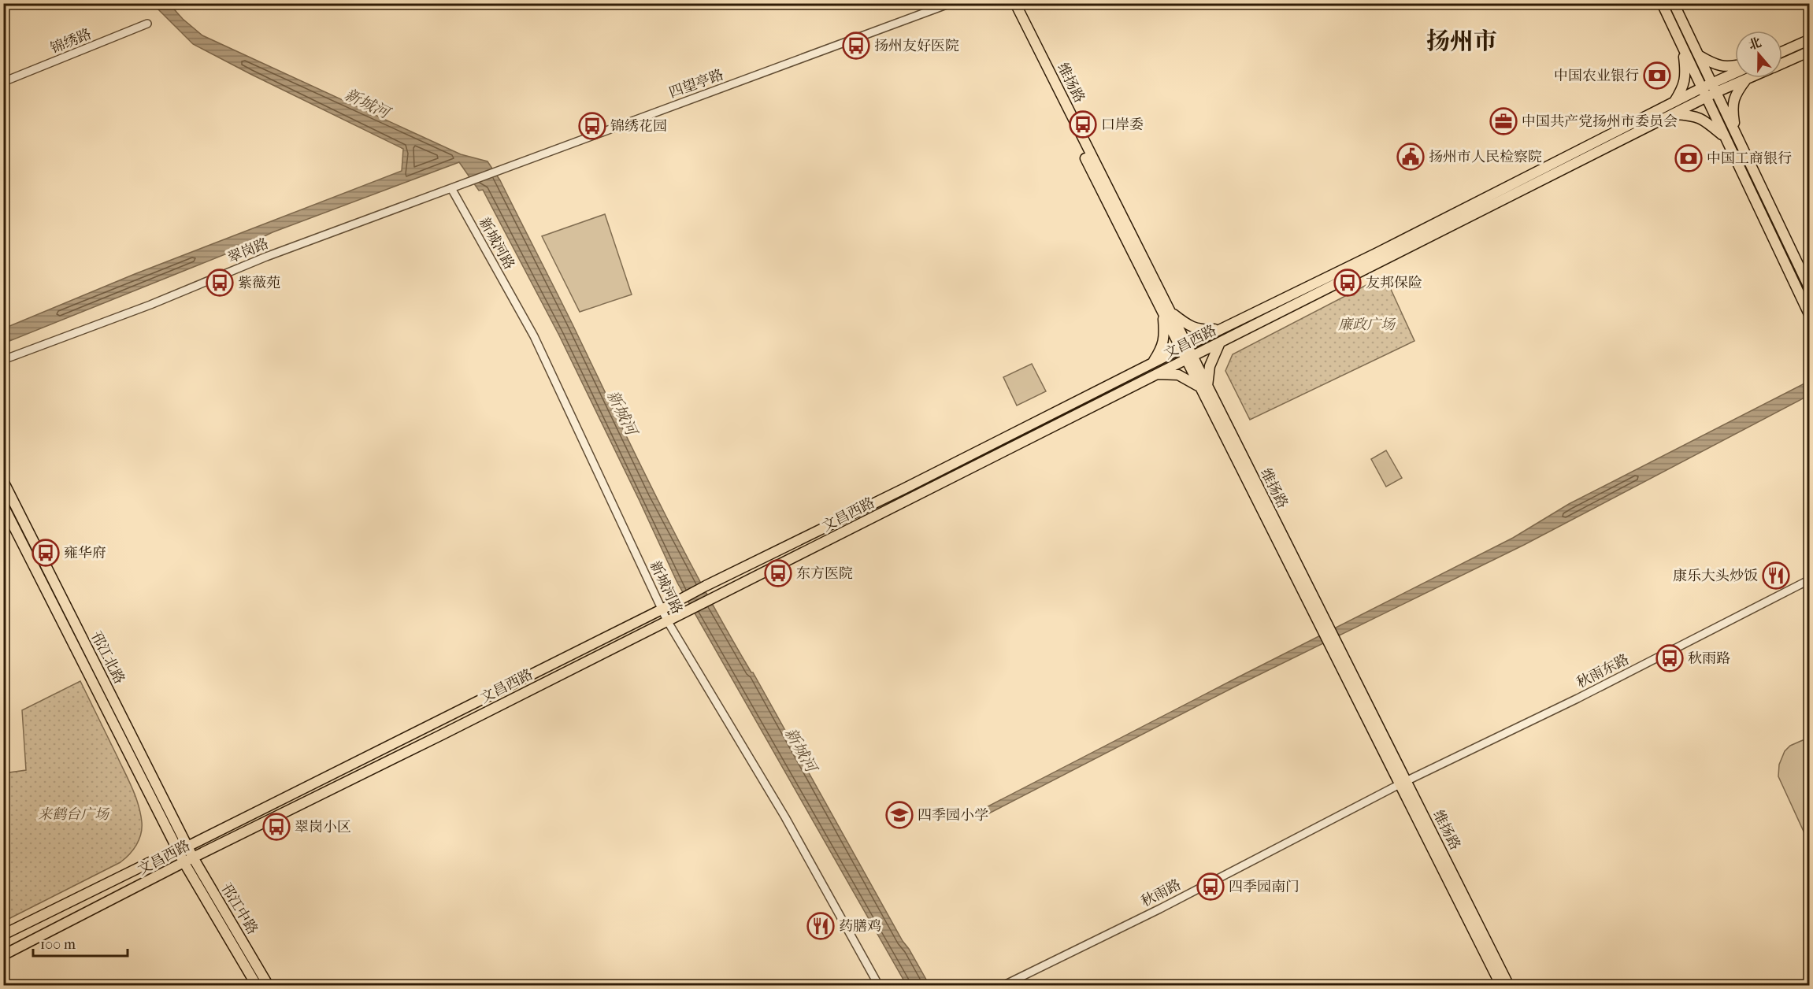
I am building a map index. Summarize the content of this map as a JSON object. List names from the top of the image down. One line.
{"streets":{"main road":["维扬路","文昌西路","邗江北路","邗江中路"],"street":["锦绣路","四望亭路","新城河路","翠岗路","秋雨东路","秋雨路"]},"crossings":[["维扬路","文昌西路"],["维扬路","秋雨东路"],["维扬路","秋雨路"],["四望亭路","新城河路"],["四望亭路","翠岗路"],["新城河路","翠岗路"],["新城河路","文昌西路"],["文昌西路","邗江北路"],["文昌西路","邗江中路"],["邗江北路","邗江中路"],["秋雨东路","秋雨路"]],"districts":["扬州市"],"water":["新城河"],"parks":["廉政广场","来鹤台广场"],"places":{"bus stop":["扬州友好医院","口岸委","锦绣花园","紫薇苑","友邦保险","雍华府","东方医院","秋雨路","翠岗小区","四季园南门"],"bank":["中国农业银行","中国工商银行"],"office":["中国共产党扬州市委员会"],"public building":["扬州市人民检察院"],"restaurant":["康乐大头炒饭","药膳鸡"],"school or university":["四季园小学"]},"scale_bar":"100 m","north":"top"}
